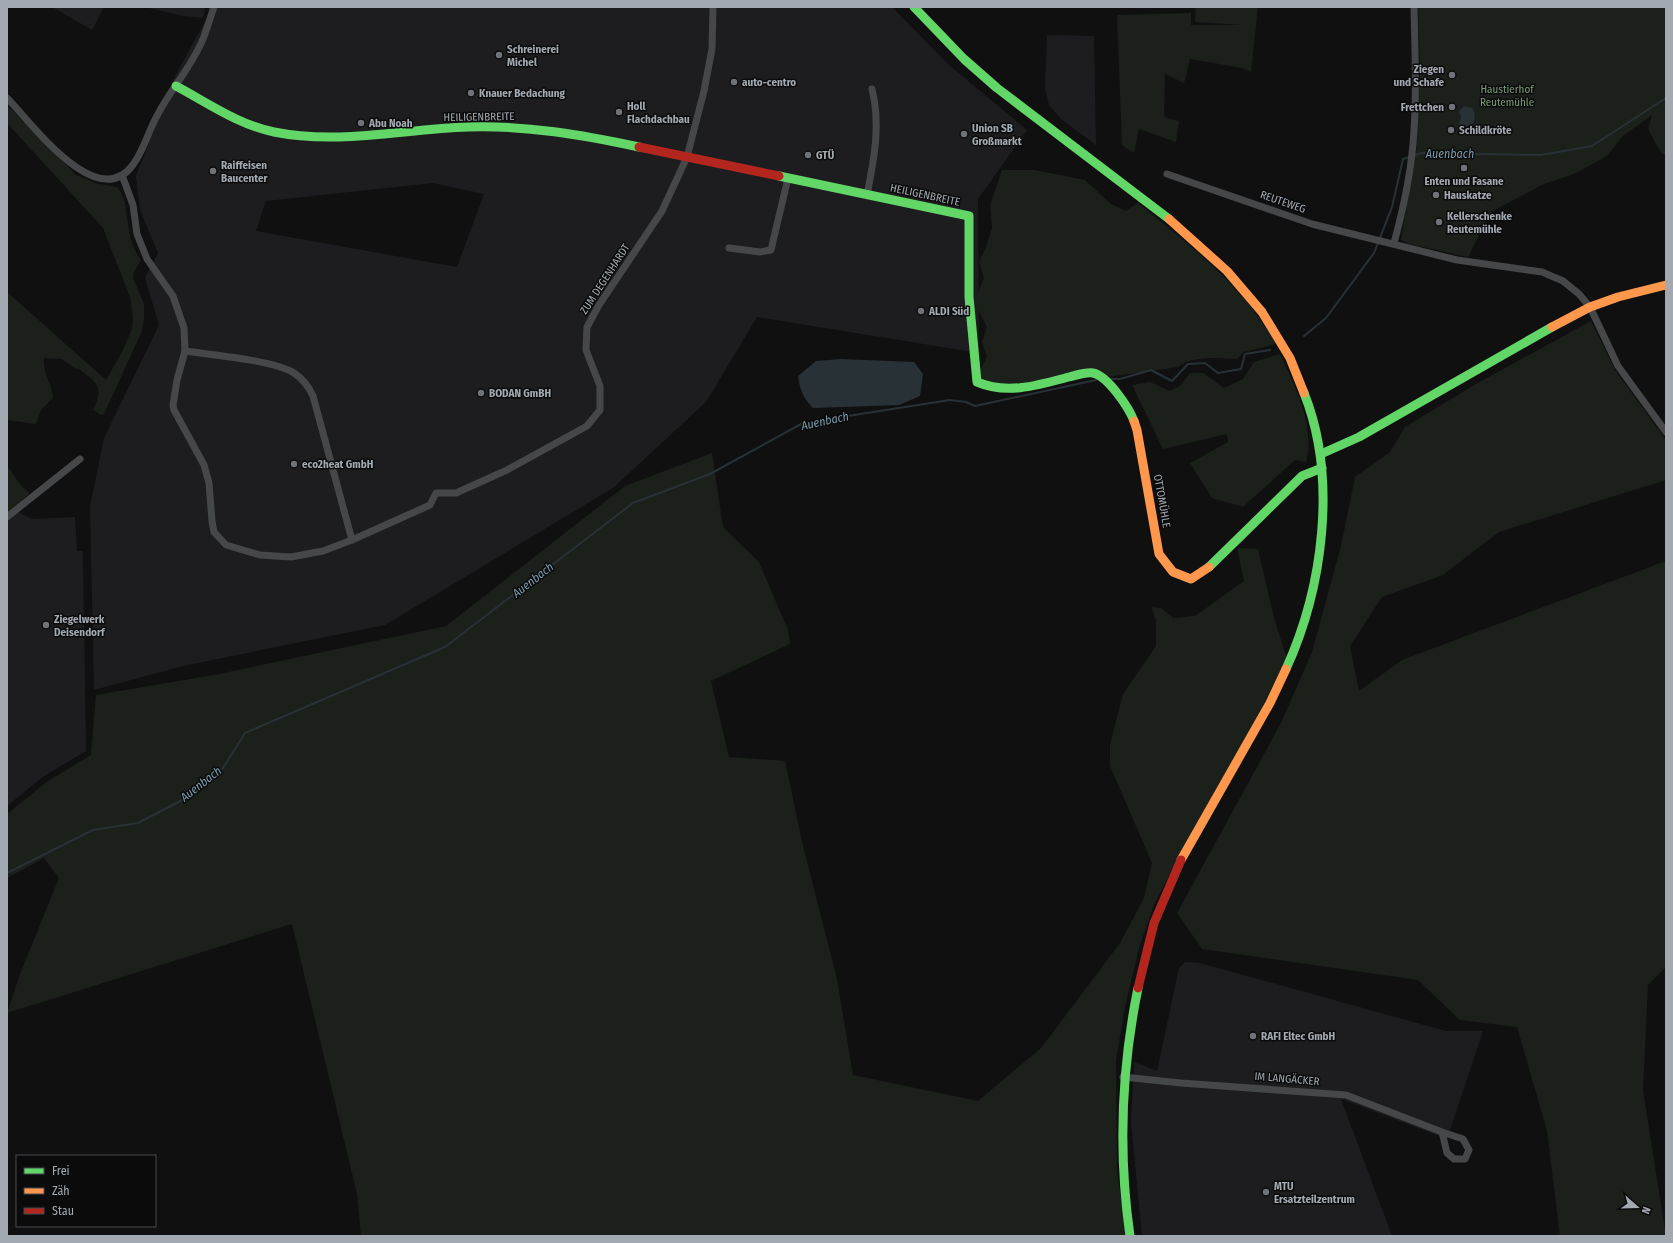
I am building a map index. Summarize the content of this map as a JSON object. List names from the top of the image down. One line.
{"streets":{"street":["HEILIGENBREITE","REUTEWEG","ZUM DEGENHARDT","OTTOMÜHLE","IM LANGÄCKER"]},"crossings":[["HEILIGENBREITE","ZUM DEGENHARDT"],["HEILIGENBREITE","OTTOMÜHLE"]],"water":["Auenbach"],"parks":["Haustierhof Reutemühle"],"places":["Schreinerei Michel","Ziegen und Schafe","auto-centro","Knauer Bedachung","Frettchen","Holl Flachdachbau","Abu Noah","Schildkröte","Union SB Großmarkt","GTÜ","Enten und Fasane","Raiffeisen Baucenter","Hauskatze","Kellerschenke Reutemühle","ALDI Süd","BODAN GmBH","eco2heat GmbH","Ziegelwerk Deisendorf","RAFI Eltec GmbH","MTU Ersatzteilzentrum"],"legend":["Frei","Zäh","Stau"],"north":"right"}
